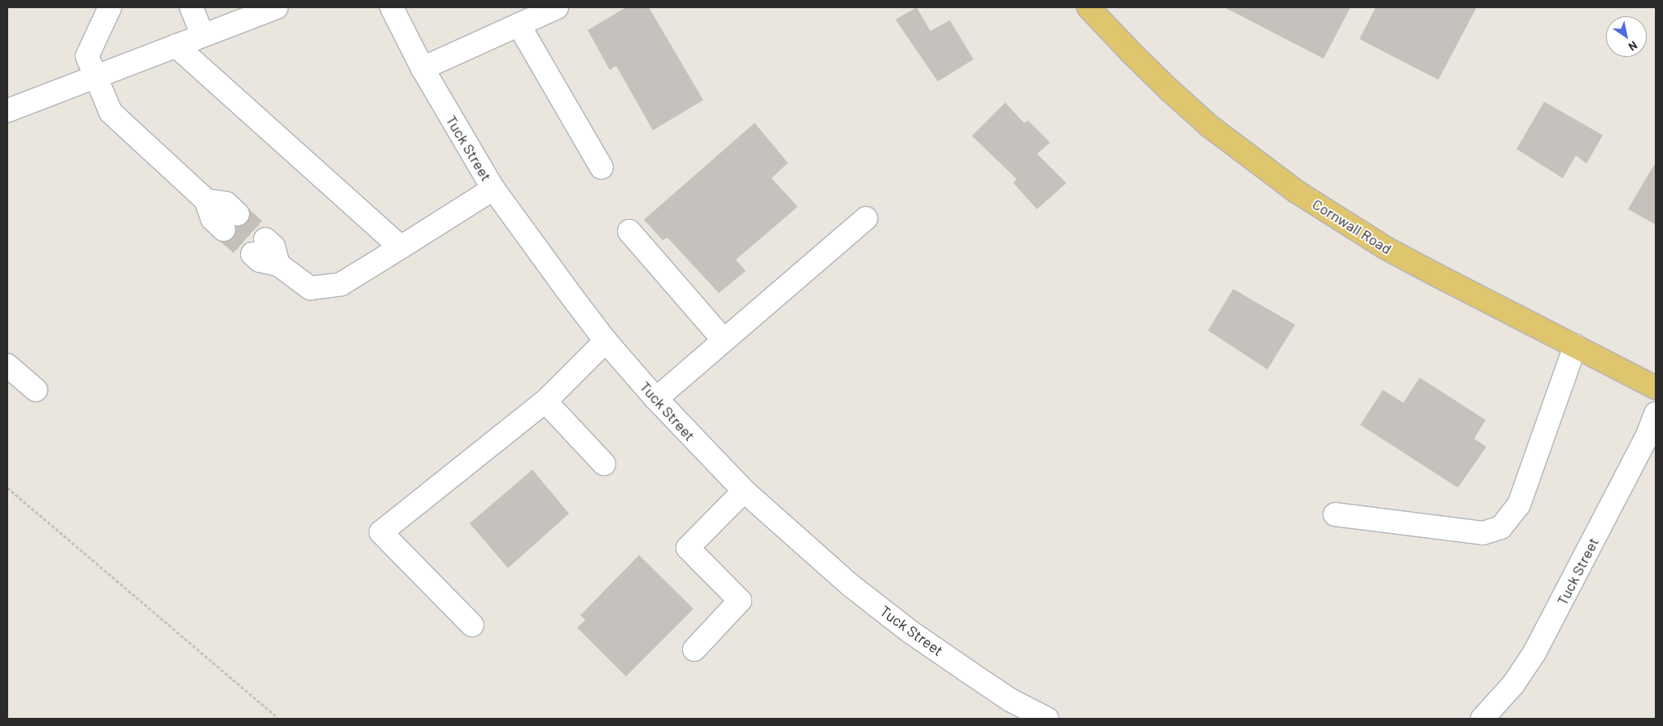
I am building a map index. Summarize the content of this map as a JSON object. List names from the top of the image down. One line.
{"streets":{"main road":["Cornwall Road"],"street":["Tuck Street"]},"north":"bottom right"}
